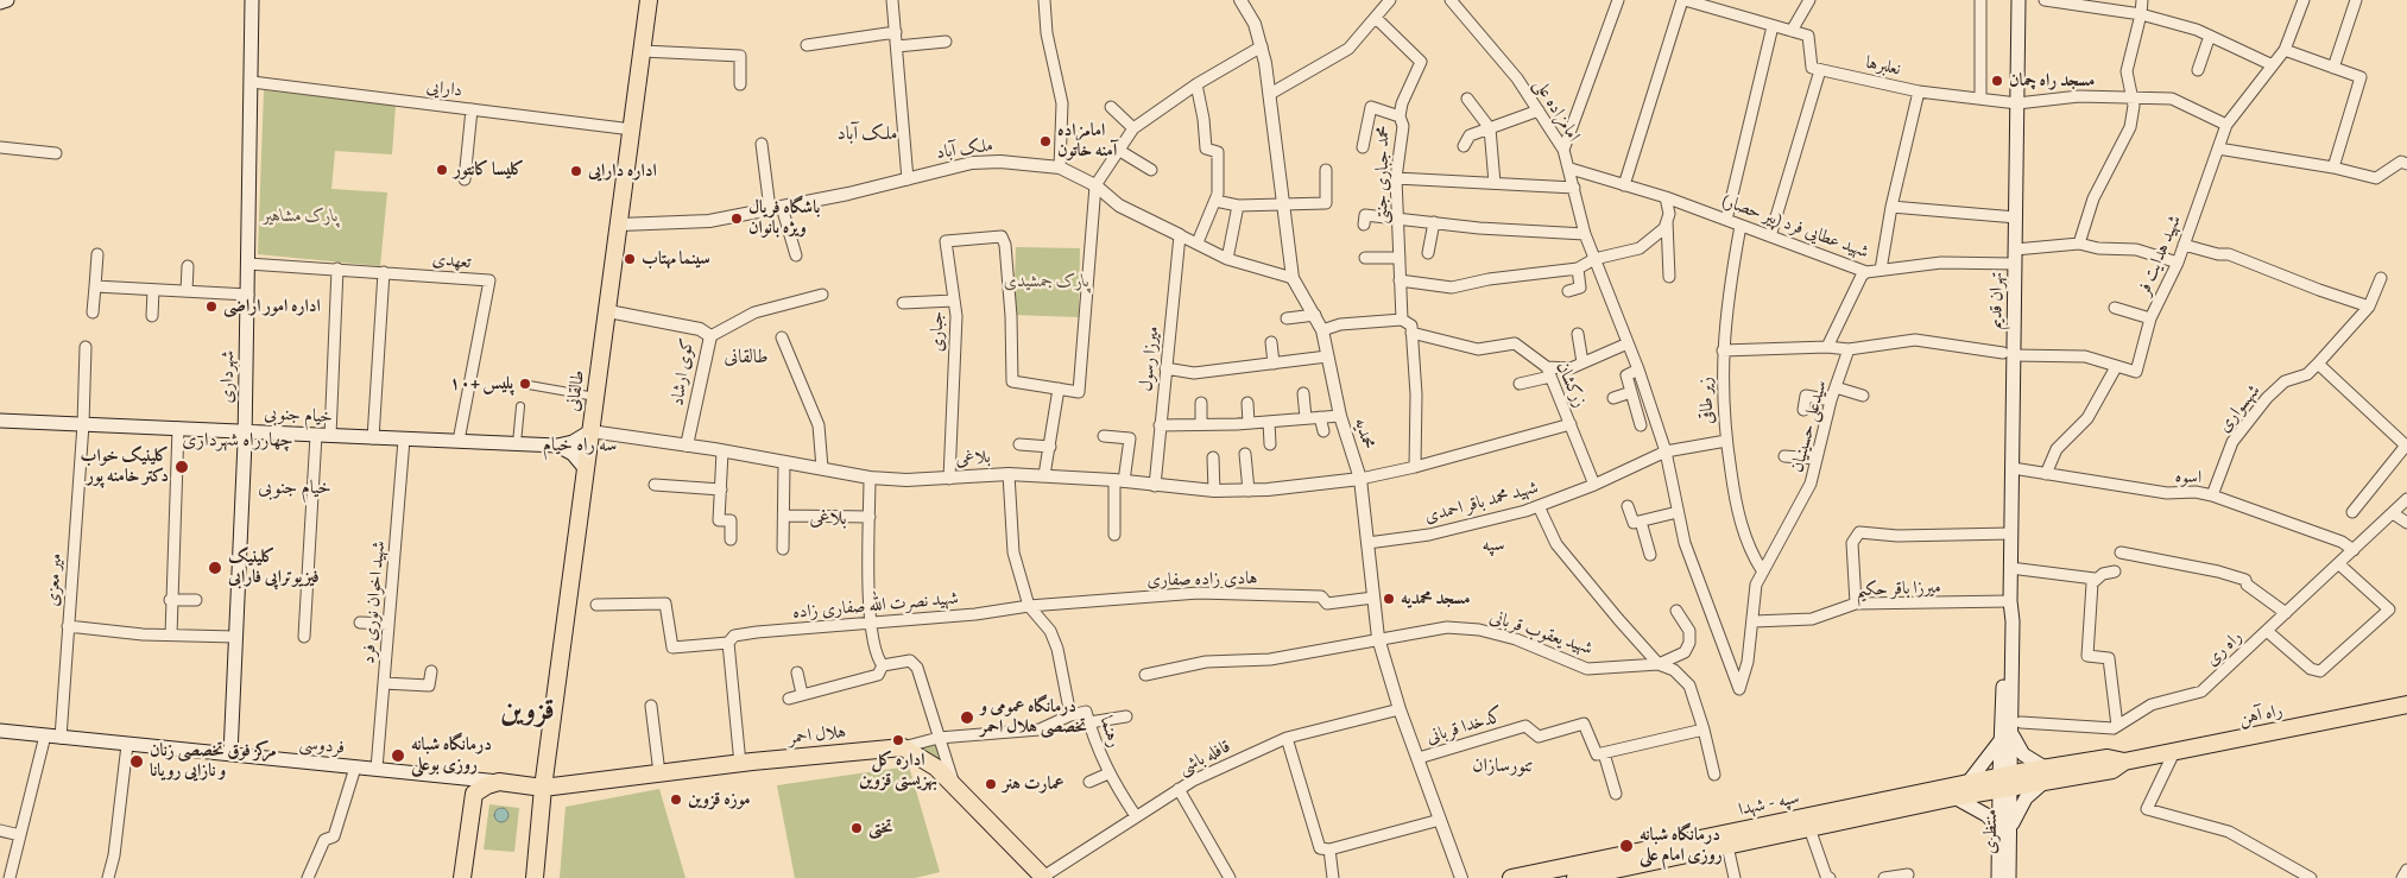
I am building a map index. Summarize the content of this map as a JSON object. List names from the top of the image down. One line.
{"streets":{"main road":["تهران قدیم","شهرداری","طالقانی","خیام جنوبی","راه آهن","هلال احمر","فردوسی","سپه - شهدا","منتظری"],"street":["نعلبرها","دارایی","امامزاده علی","ملک آباد","محمد جباری جنتی","شهید عطایی فرد (پیر حصار)","شهید هدایت فر","تعهدی","جباری","میرزا رسول","کوی ارشاد","زرکشان","زیر طاقی","شهسواری","سیدعلی حسینیان","محمدیه","بلاغی","اسوه","شهید محمد باقر احمدی","میر معزی","هادی زاده صفاری","میرزا باقر حکیم","شهید اخوان نوری فرد","شهید نصرت الله صفاری زاده","شهید یعقوب قربانی","راه ری","کدخدا قربانی","رهنما","قافله باشی"]},"crossings":[["نعلبرها","شهید هدایت فر"],["نعلبرها","تهران قدیم"],["دارایی","شهرداری"],["دارایی","طالقانی"],["امامزاده علی","شهید عطایی فرد (پیر حصار)"],["امامزاده علی","سیدعلی حسینیان"],["امامزاده علی","شهید محمد باقر احمدی"],["ملک آباد","میرزا رسول"],["ملک آباد","طالقانی"],["ملک آباد","محمدیه"],["شهید عطایی فرد (پیر حصار)","شهید هدایت فر"],["شهید عطایی فرد (پیر حصار)","تهران قدیم"],["شهید عطایی فرد (پیر حصار)","زیر طاقی"],["تعهدی","شهرداری"],["تعهدی","خیام جنوبی"],["تهران قدیم","اسوه"],["تهران قدیم","میرزا باقر حکیم"],["تهران قدیم","راه آهن"],["تهران قدیم","سپه - شهدا"],["تهران قدیم","منتظری"],["جباری","بلاغی"],["میرزا رسول","بلاغی"],["کوی ارشاد","طالقانی"],["کوی ارشاد","بلاغی"],["شهرداری","خیام جنوبی"],["شهرداری","فردوسی"],["زرکشان","شهید محمد باقر احمدی"],["طالقانی","خیام جنوبی"],["طالقانی","بلاغی"],["طالقانی","هلال احمر"],["زیر طاقی","سیدعلی حسینیان"],["زیر طاقی","شهید محمد باقر احمدی"],["شهسواری","اسوه"],["خیام جنوبی","بلاغی"],["خیام جنوبی","میر معزی"],["خیام جنوبی","شهید اخوان نوری فرد"],["سیدعلی حسینیان","میرزا باقر حکیم"],["محمدیه","بلاغی"],["محمدیه","شهید محمد باقر احمدی"],["محمدیه","هادی زاده صفاری"],["محمدیه","شهید یعقوب قربانی"],["محمدیه","کدخدا قربانی"],["محمدیه","قافله باشی"],["اسوه","راه ری"],["میر معزی","فردوسی"],["هادی زاده صفاری","شهید نصرت الله صفاری زاده"],["هادی زاده صفاری","رهنما"],["شهید اخوان نوری فرد","فردوسی"],["شهید نصرت الله صفاری زاده","رهنما"],["راه آهن","سپه - شهدا"],["راه آهن","منتظری"],["رهنما","قافله باشی"],["هلال احمر","فردوسی"],["سپه - شهدا","منتظری"]],"districts":["ملک آباد","طالقانی","چهارراه شهرداری","سه راه خیام","خیام جنوبی","بلاغی","سپه","قزوین","تنورسازان"],"parks":["پارک مشاهیر","پارک جمشیدی"],"places":["مسجد راه چمان","امامزاده آمنه خاتون","کلیسا کانتور","اداره دارایی","باشگاه فریال ویژه بانوان","سینما مهتاب","اداره امور اراضی","پلیس +۱۰","کلینیک خواب دکتر خامنه پور","کلینیک فیزیوتراپی فارابی","مسجد محمدیه","درمانگاه عمومی و تخصصی هلال احمر","اداره کل بهزیستی قزوین","درمانگاه شبانه روزی بوعلی","مرکز فوق تخصصی زنان و نازایی رویانا","عمارت هنر","موزه قزوین","تختی","درمانگاه شبانه روزی امام علی"]}
